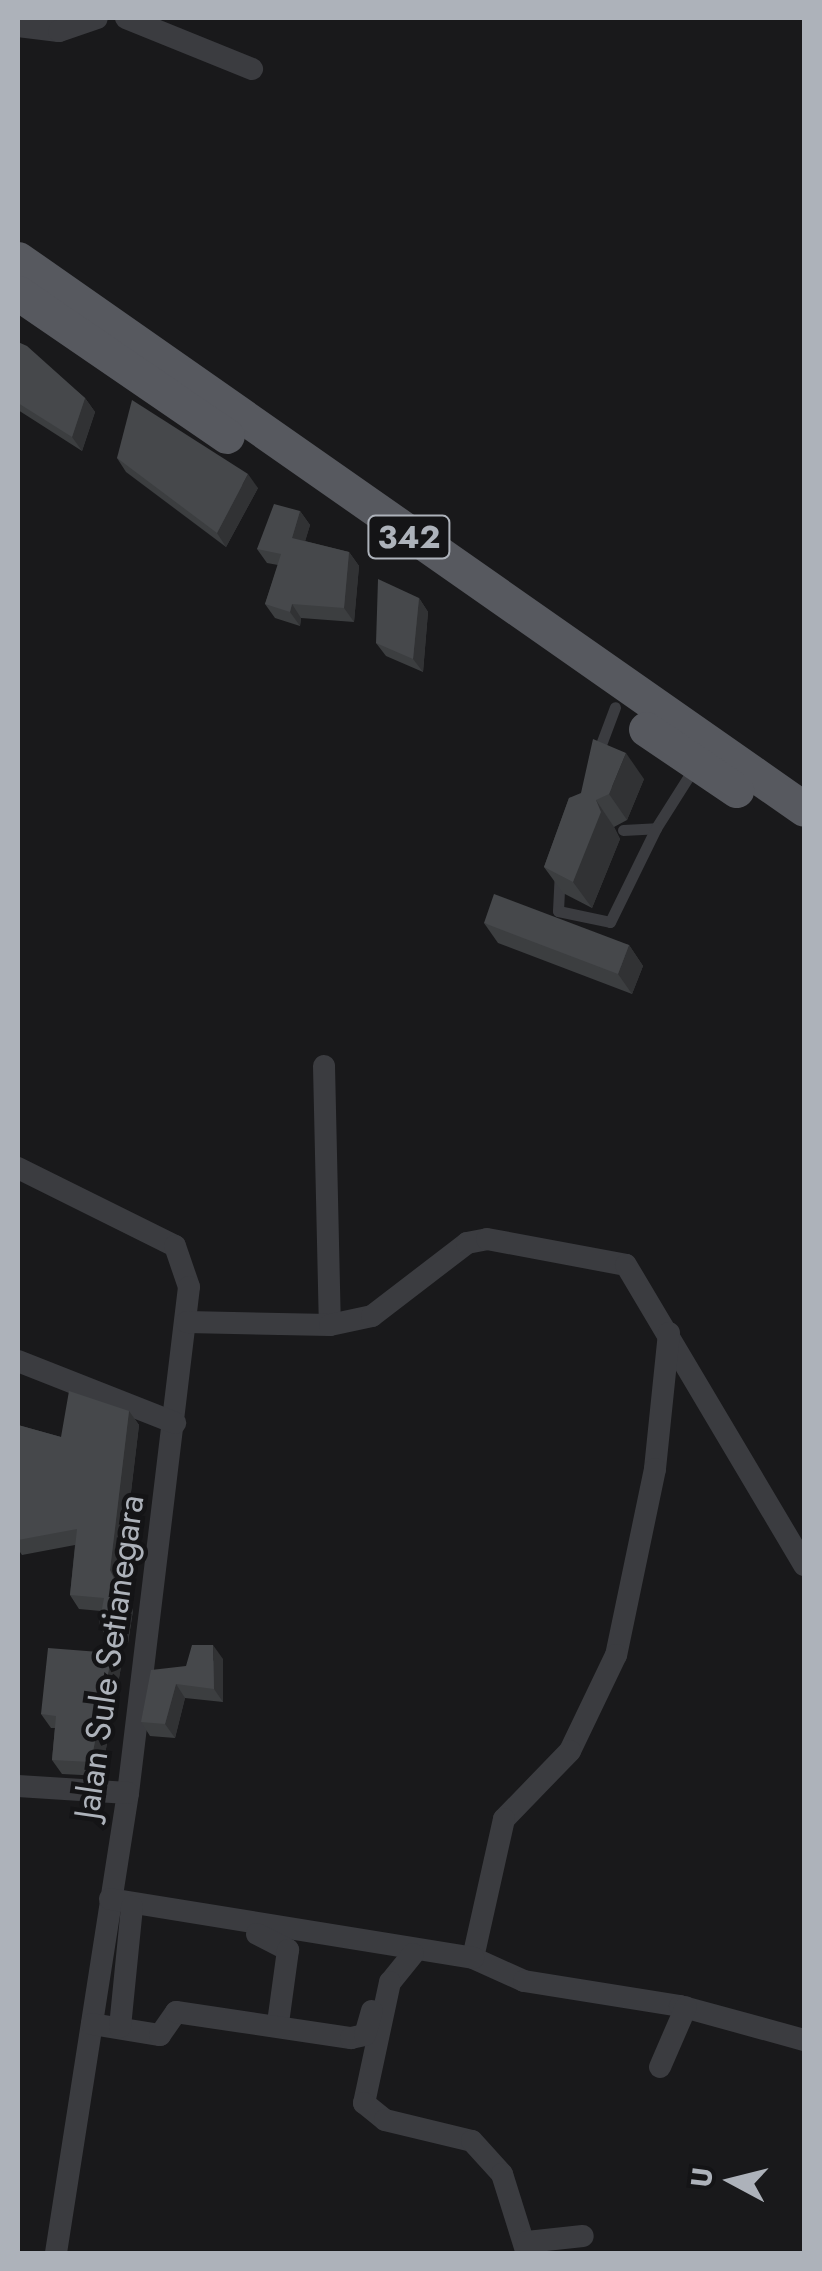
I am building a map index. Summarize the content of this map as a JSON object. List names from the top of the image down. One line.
{"streets":{"main road":["342"],"street":["Jalan Sule Setianegara"]},"north":"left"}
